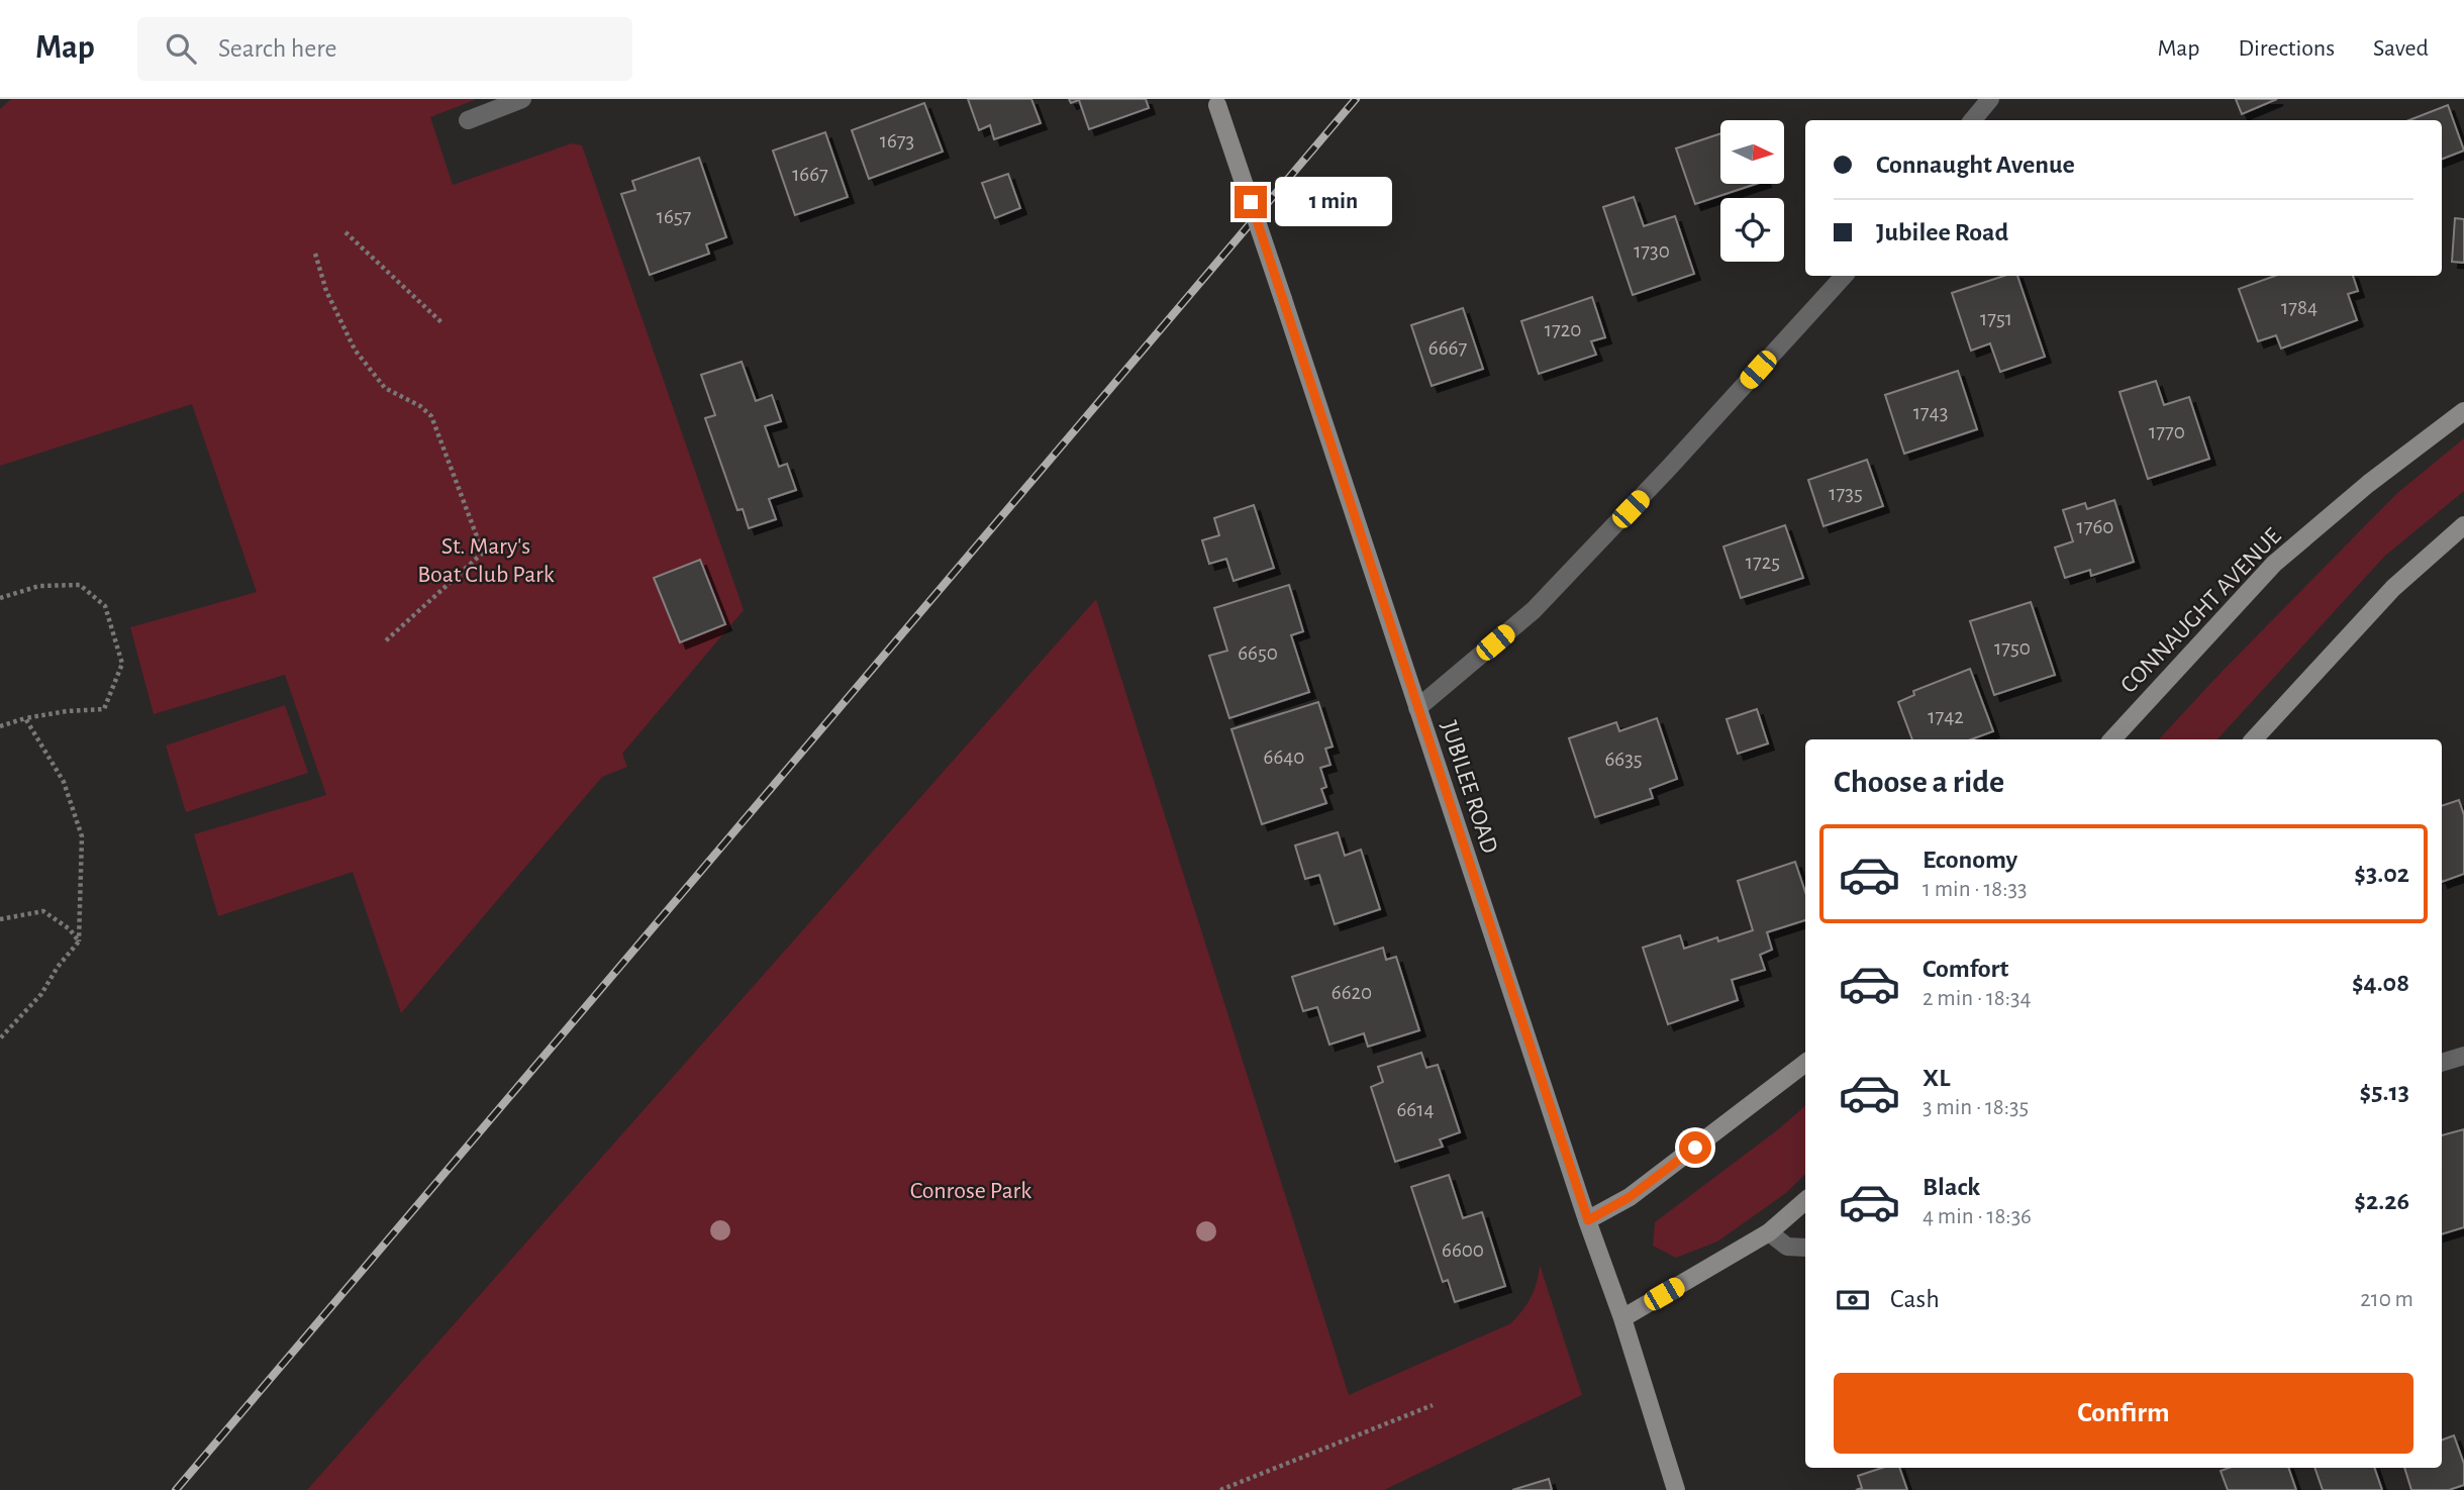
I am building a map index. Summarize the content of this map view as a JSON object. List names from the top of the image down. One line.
{"streets":{"main road":["CONNAUGHT AVENUE","JUBILEE ROAD"]},"parks":["St. Mary's Boat Club Park","Conrose Park"],"house_numbers":["1673","1667","1657","1730","1784","1751","1720","6667","1743","1770","1735","1760","1725","1750","6650","1742","6640","6635","6620","6614","6600"],"north":"right","page":{"header":"Map","search":"Search here","nav":["Map","Directions","Saved"],"banner":["Connaught Avenue","Jubilee Road"],"bubble":"1 min","heading":"Choose a ride","list":[{"name":"Economy","note":"1 min · 18:33","value":"$3.02"},{"name":"Comfort","note":"2 min · 18:34","value":"$4.08"},{"name":"XL","note":"3 min · 18:35","value":"$5.13"},{"name":"Black","note":"4 min · 18:36","value":"$2.26"}],"pay":["Cash","210 m"],"buttons":"Confirm"}}
